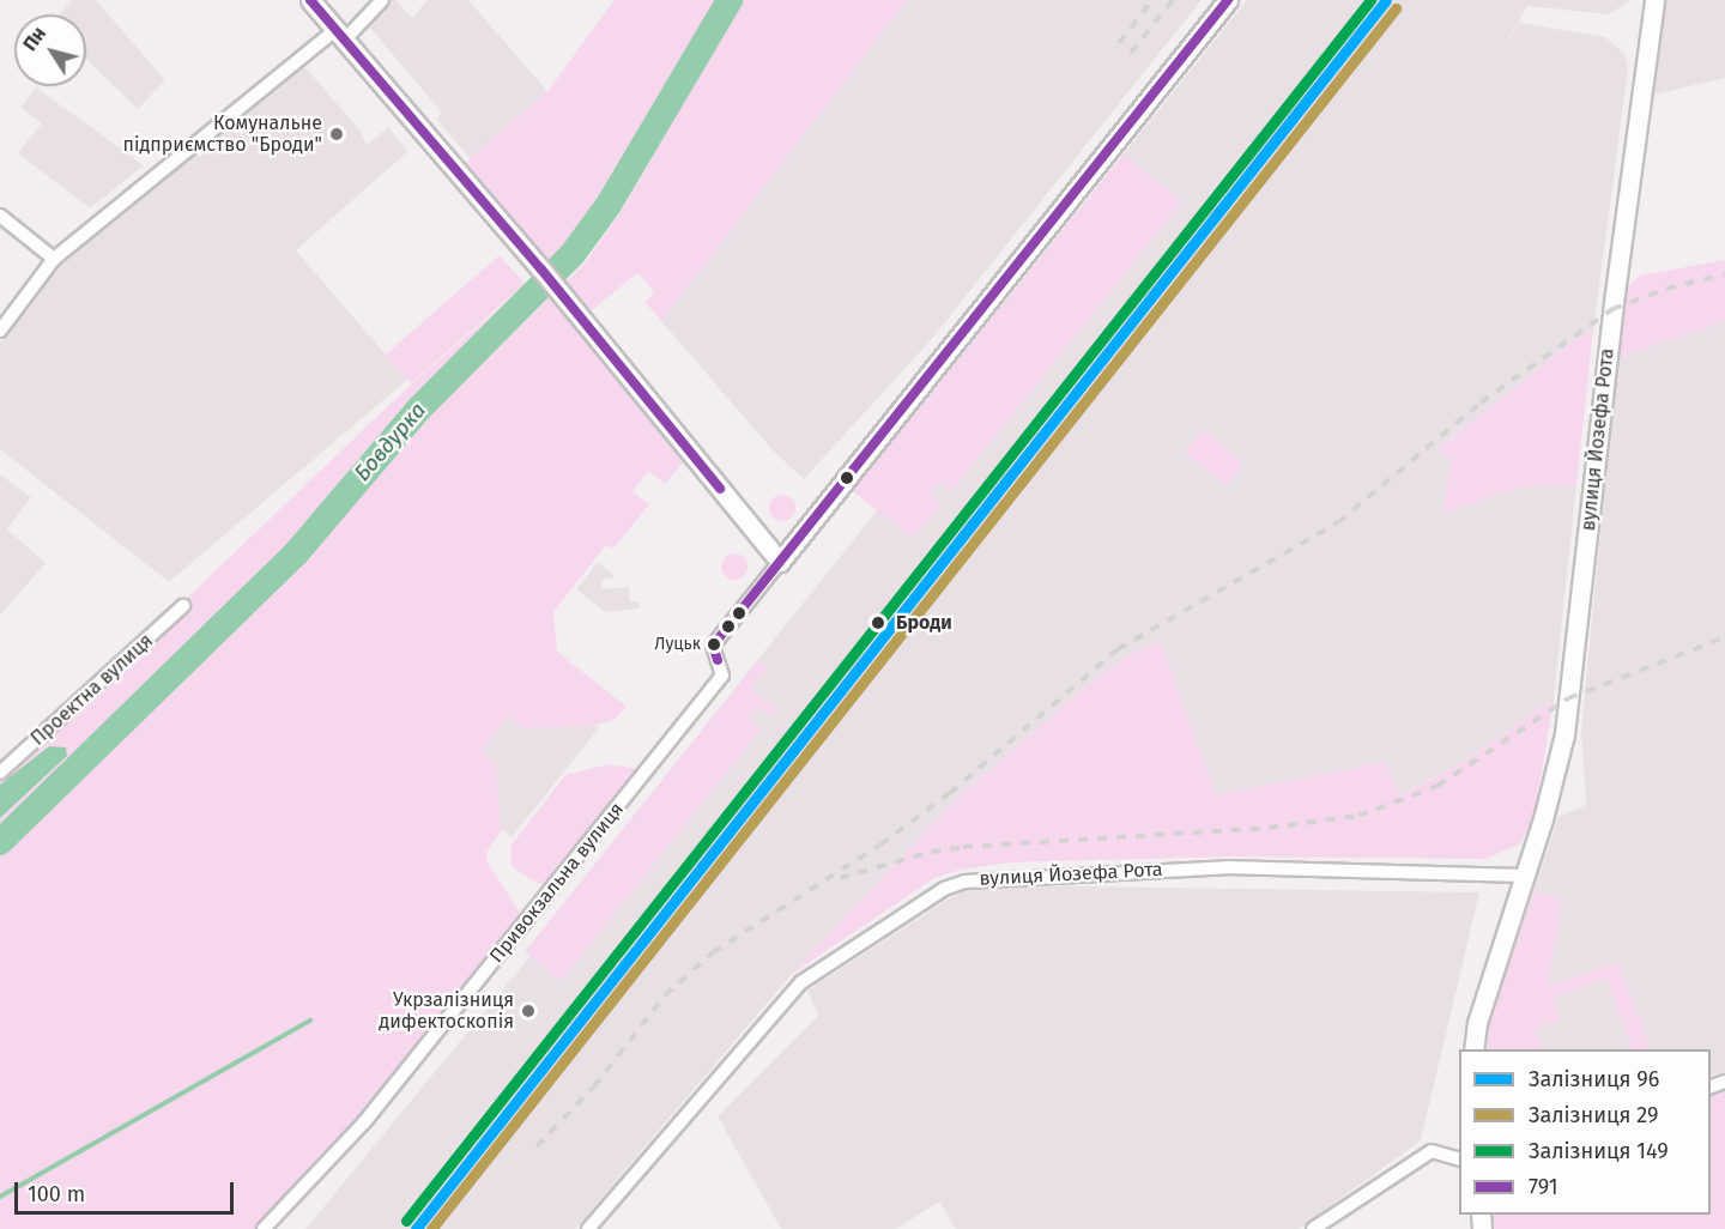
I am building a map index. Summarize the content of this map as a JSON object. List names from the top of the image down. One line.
{"streets":{"main road":["вулиця Йозефа Рота"],"street":["Проектна вулиця","Привокзальна вулиця"]},"water":["Бовдурка"],"places":["Комунальне підприємство \"Броди\"","Броди","Луцьк","Укрзалізниця дифектоскопія"],"lines":["rail line 96","rail line 149","transit line 791","rail line 29"],"legend":["Залізниця 96","Залізниця 29","Залізниця 149","791"],"scale_bar":"100 m","north":"top left"}
